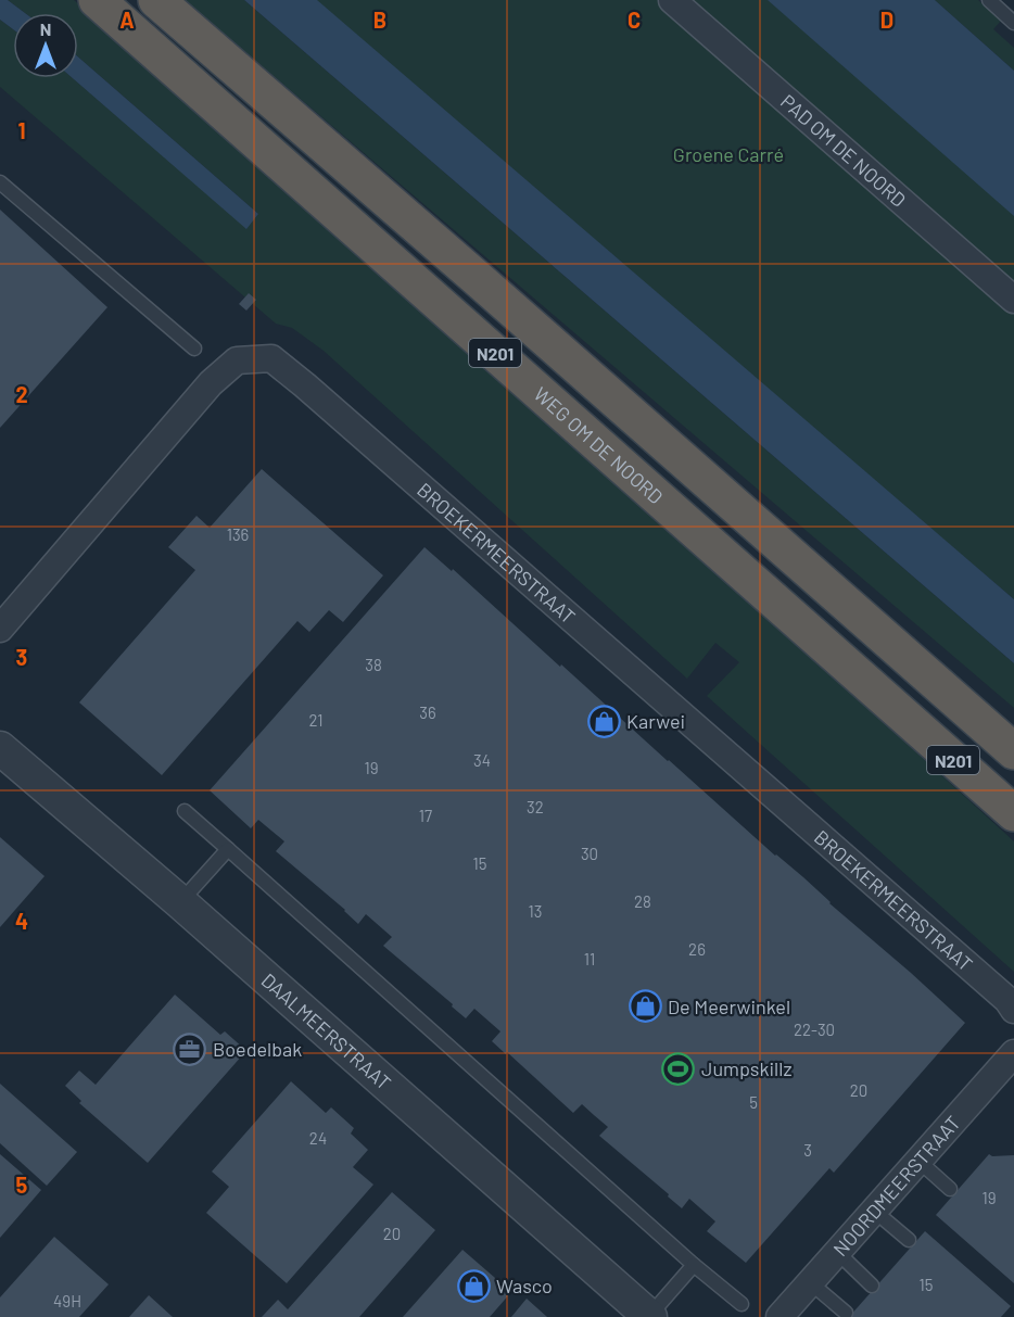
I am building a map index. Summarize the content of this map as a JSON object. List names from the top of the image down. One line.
{"streets":{"highway":["N201","WEG OM DE NOORD"],"street":["PAD OM DE NOORD","BROEKERMEERSTRAAT","DAALMEERSTRAAT","NOORDMEERSTRAAT"]},"parks":["Groene Carré"],"places":{"shop":["Karwei","De Meerwinkel","Wasco"],"office":["Boedelbak"],"sports":["Jumpskillz"]},"house_numbers":["136","38","36","21","34","19","32","17","30","15","28","13","26","11","22-30","20","5","24","3","19","20","15","49H"],"north":"top","grid":{"columns":["A","B","C","D"],"rows":["1","2","3","4","5"]}}
